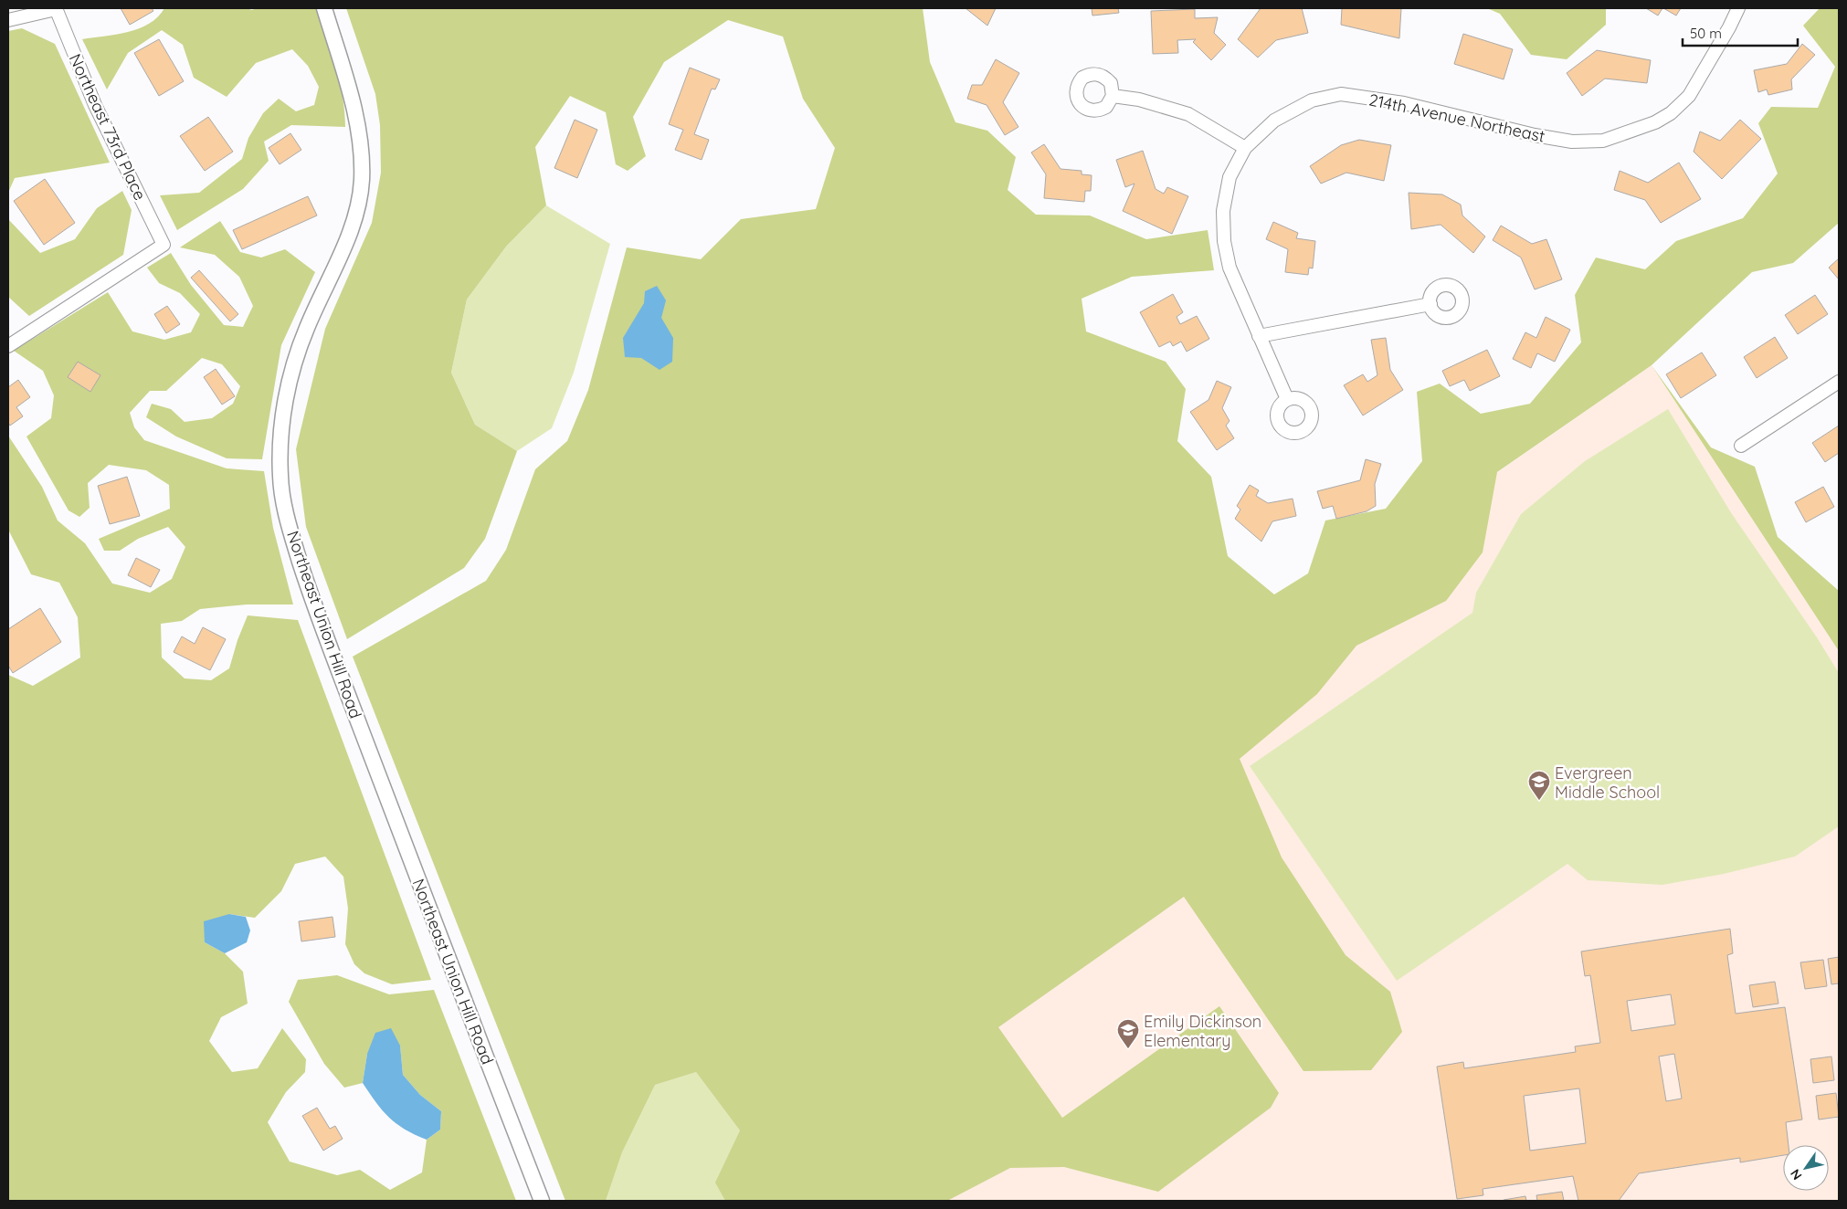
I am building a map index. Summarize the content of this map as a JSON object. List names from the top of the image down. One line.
{"streets":{"street":["214th Avenue Northeast","Northeast 73rd Place","Northeast Union Hill Road"]},"places":{"school or university":["Evergreen Middle School","Emily Dickinson Elementary"]},"scale_bar":"50 m","north":"bottom left"}
